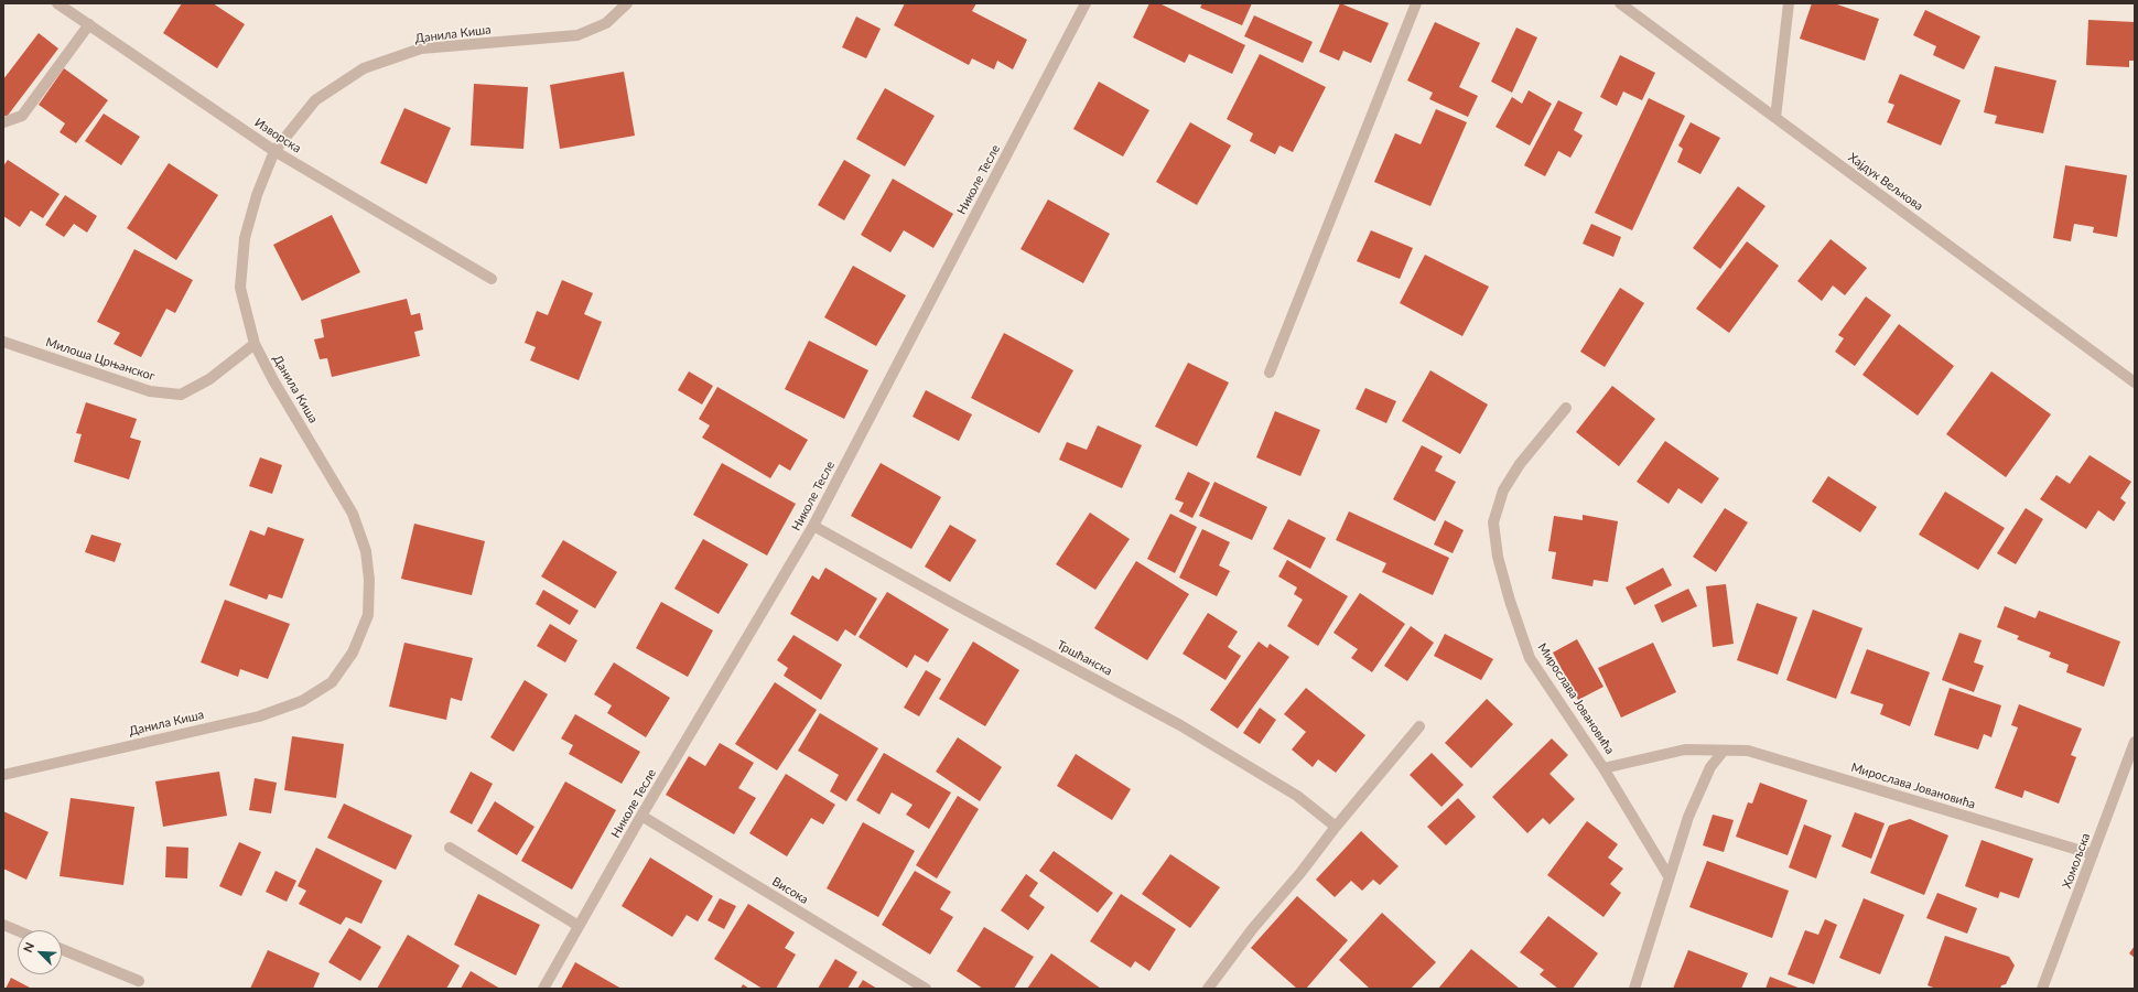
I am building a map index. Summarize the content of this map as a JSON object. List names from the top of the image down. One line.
{"streets":{"street":["Данила Киша","Изворска","Николе Тесле","Хајдук Вељкова","Милоша Црњанског","Тршћанска","Мирослава Јовановића","Хомољска","Висока"]},"crossings":[["Данила Киша","Изворска"],["Данила Киша","Милоша Црњанског"],["Николе Тесле","Тршћанска"],["Николе Тесле","Висока"],["Мирослава Јовановића","Хомољска"]],"north":"top left"}
